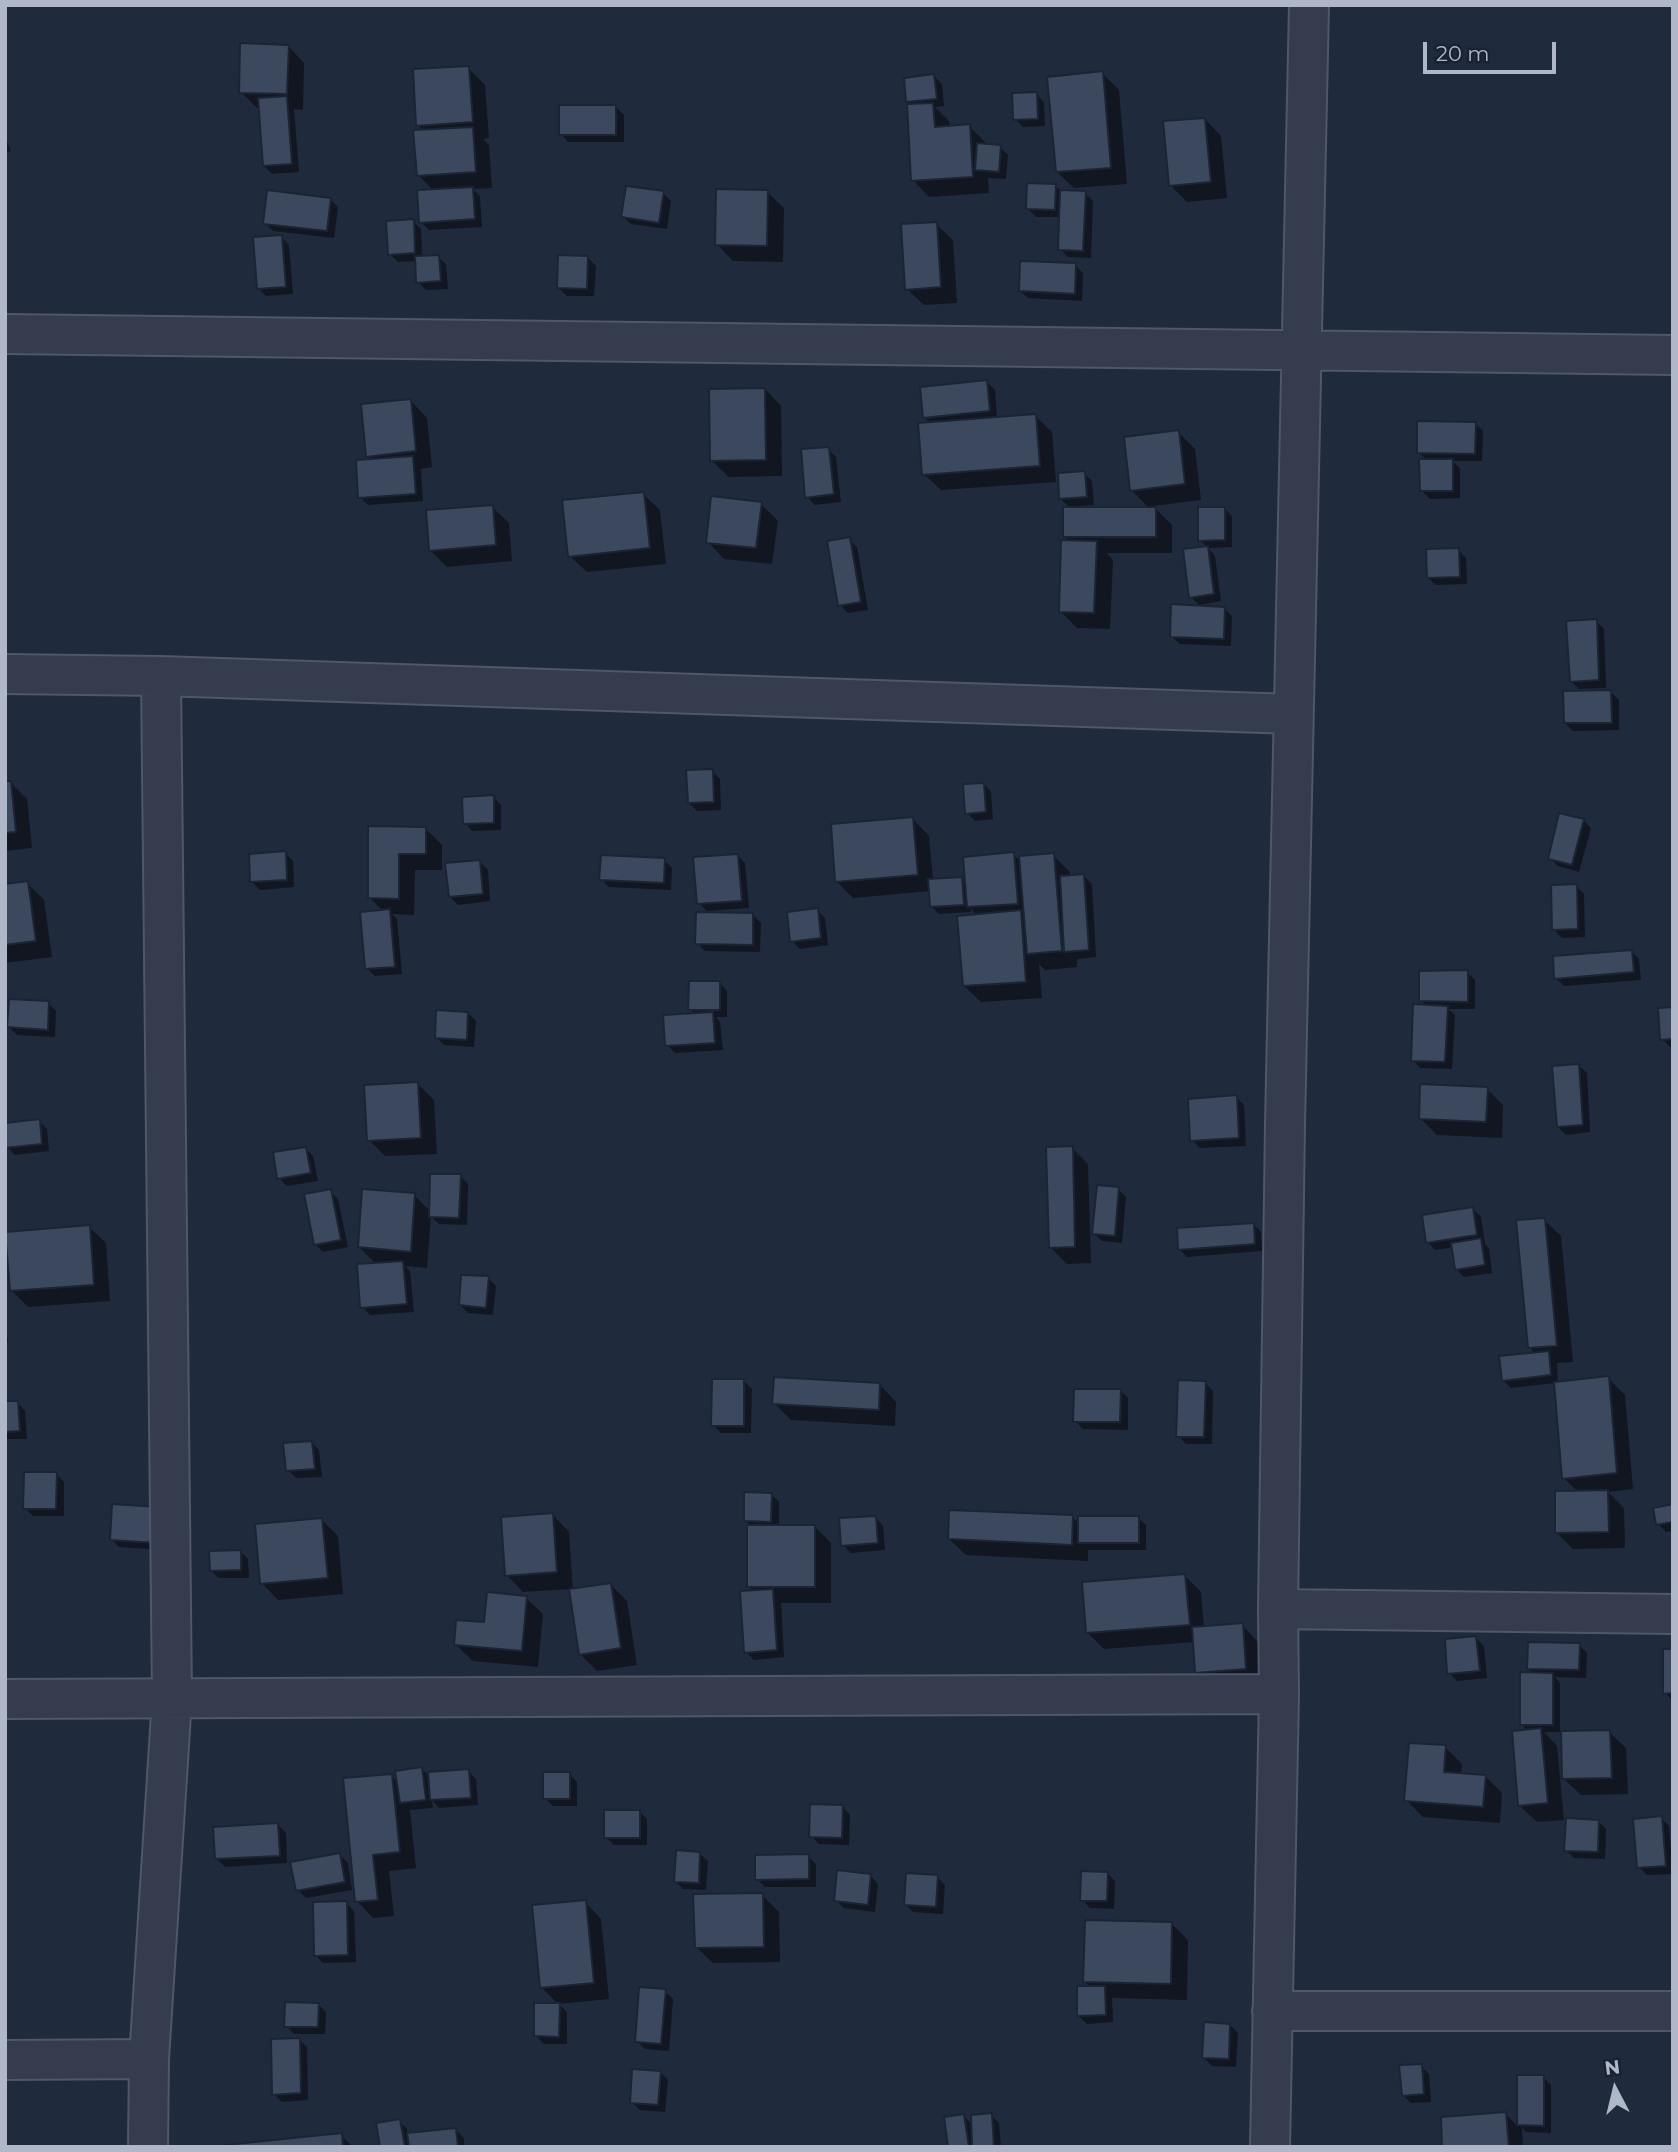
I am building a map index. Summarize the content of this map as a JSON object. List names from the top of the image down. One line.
{"scale_bar":"20 m","north":"top"}
